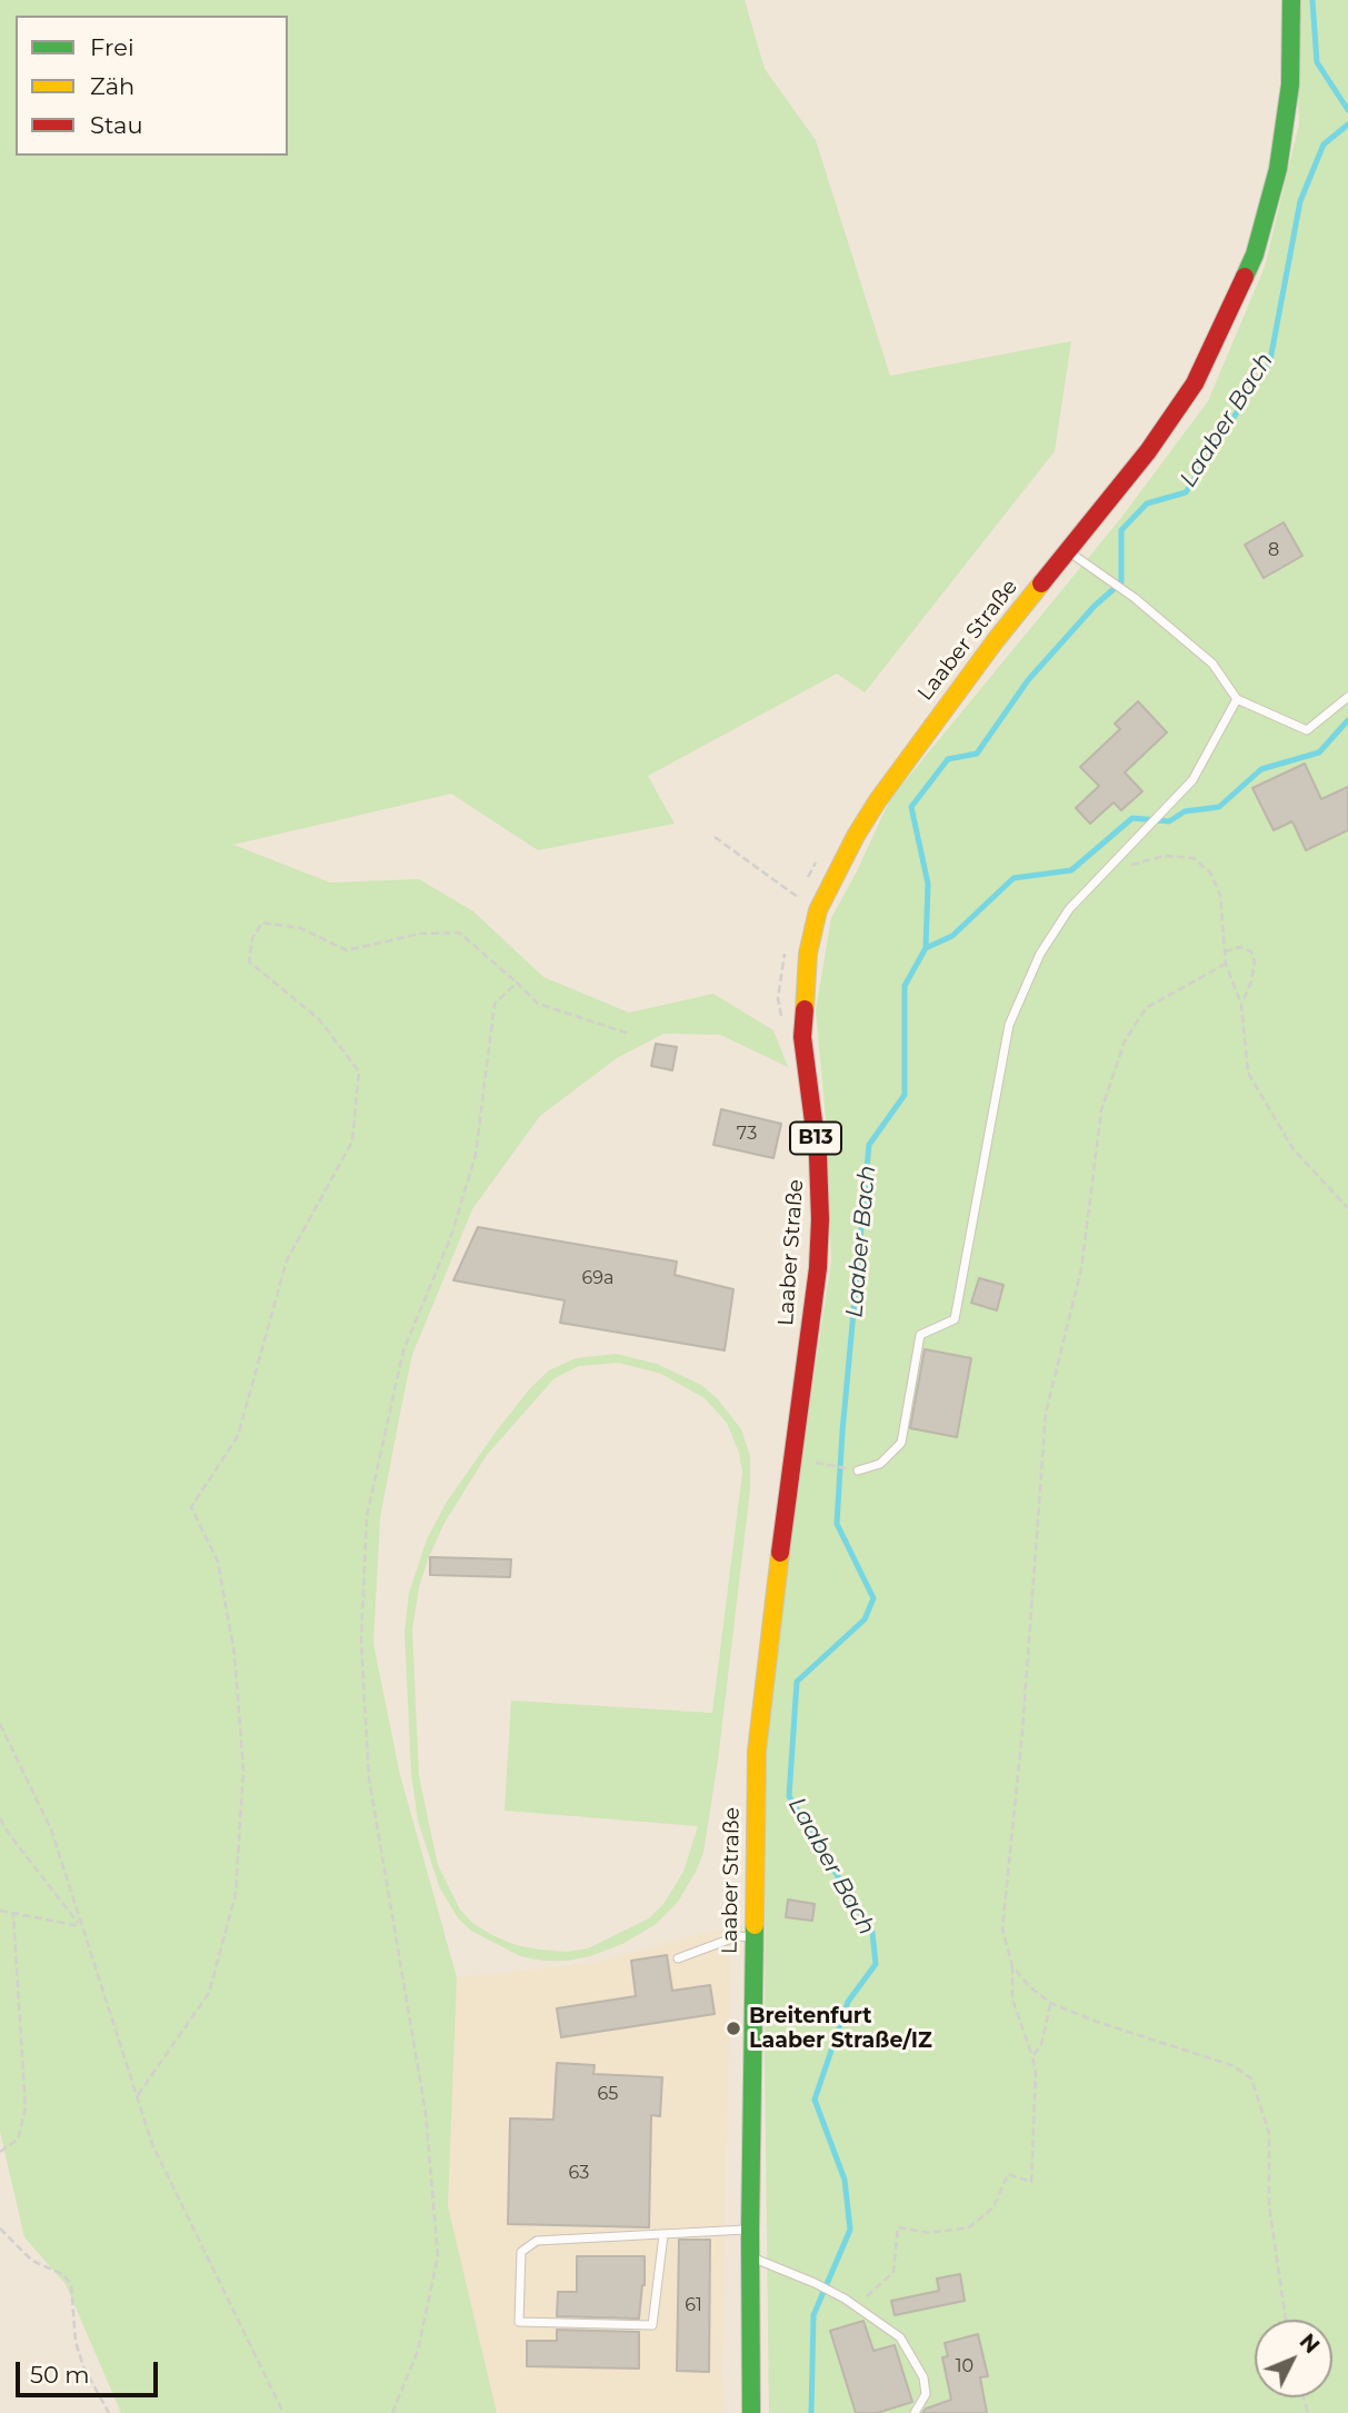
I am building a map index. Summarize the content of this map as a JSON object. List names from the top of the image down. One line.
{"streets":{"main road":["Laaber Straße","B13"]},"water":["Laaber Bach"],"places":["Breitenfurt Laaber Straße/IZ"],"house_numbers":["8","73","69a","65","63","61","10"],"legend":["Frei","Zäh","Stau"],"scale_bar":"50 m","north":"top right"}
